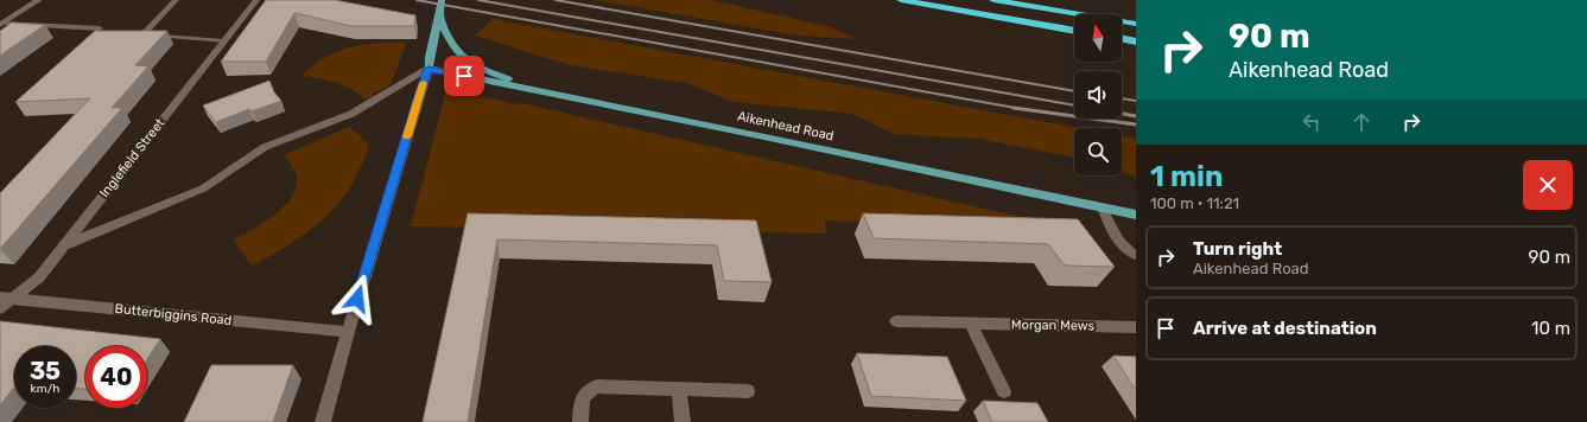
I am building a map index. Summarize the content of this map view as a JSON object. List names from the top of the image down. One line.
{"streets":{"main road":["Aikenhead Road"],"street":["Inglefield Street","Butterbiggins Road","Morgan Mews"]},"crossings":[["Inglefield Street","Butterbiggins Road"]],"north":"top","page":{"turn":["90 m","Aikenhead Road"],"heading":["1 min","100 m · 11:21"],"list":[{"name":"Turn right","note":"Aikenhead Road","value":"90 m"},{"name":"Arrive at destination","value":"10 m"}],"speed":"35 km/h","limit":"40"}}
